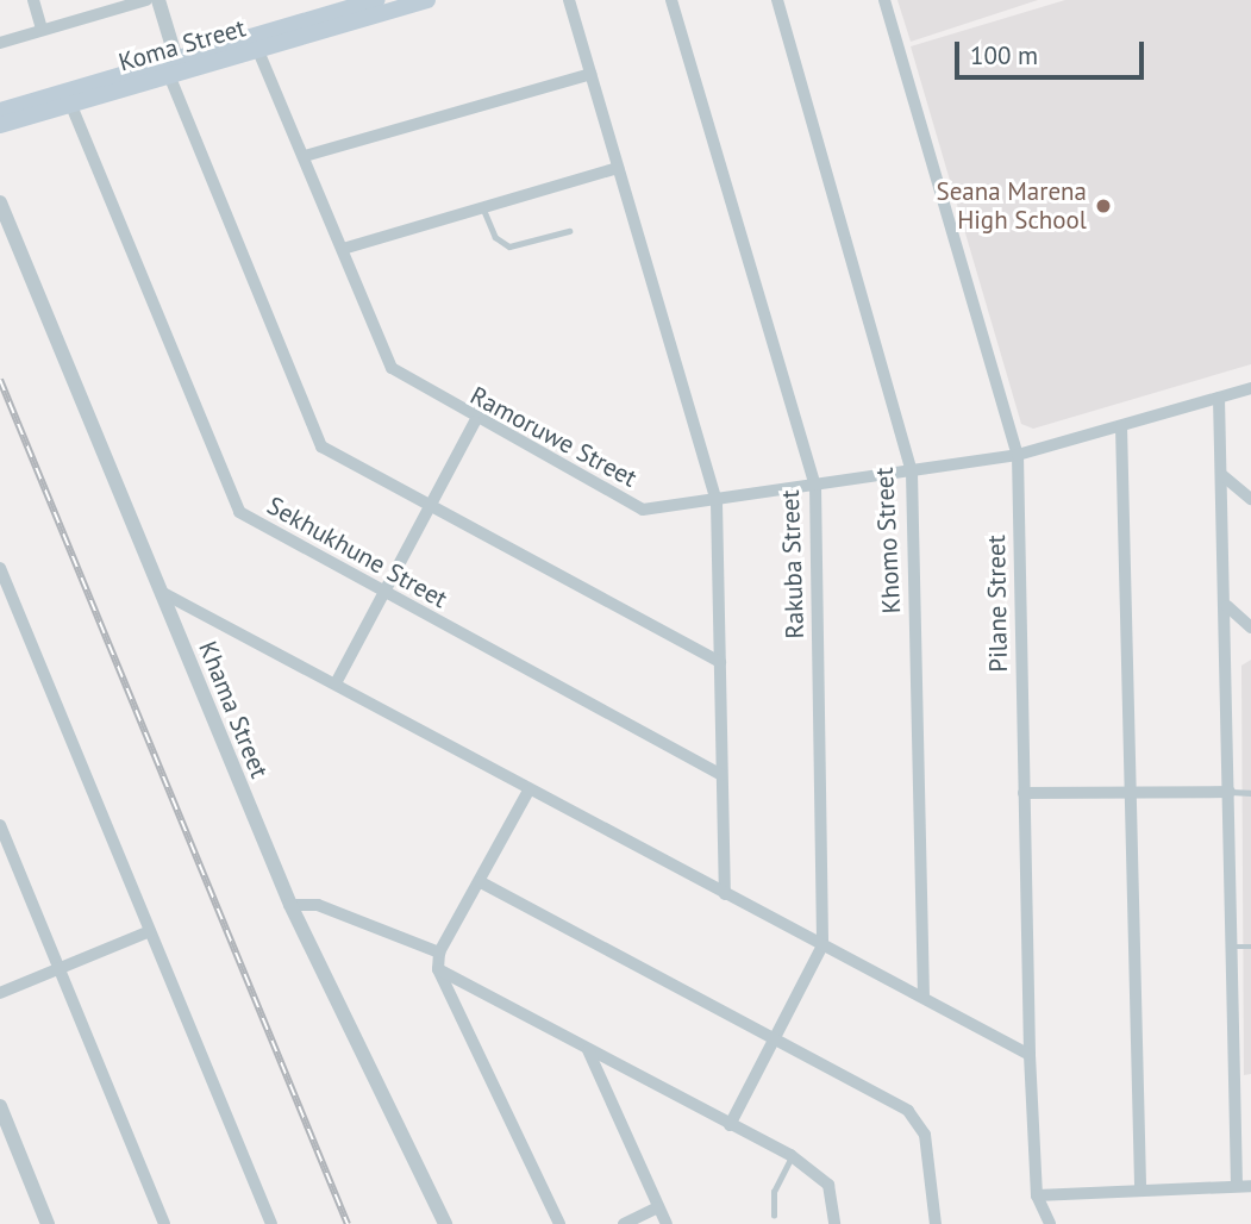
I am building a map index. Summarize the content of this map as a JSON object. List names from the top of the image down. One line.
{"streets":{"main road":["Koma Street"],"street":["Ramoruwe Street","Khomo Street","Sekhukhune Street","Rakuba Street","Pilane Street","Khama Street"]},"crossings":[["Koma Street","Ramoruwe Street"],["Koma Street","Sekhukhune Street"],["Ramoruwe Street","Khomo Street"],["Ramoruwe Street","Rakuba Street"],["Ramoruwe Street","Pilane Street"]],"places":["Seana Marena High School"],"scale_bar":"100 m"}
